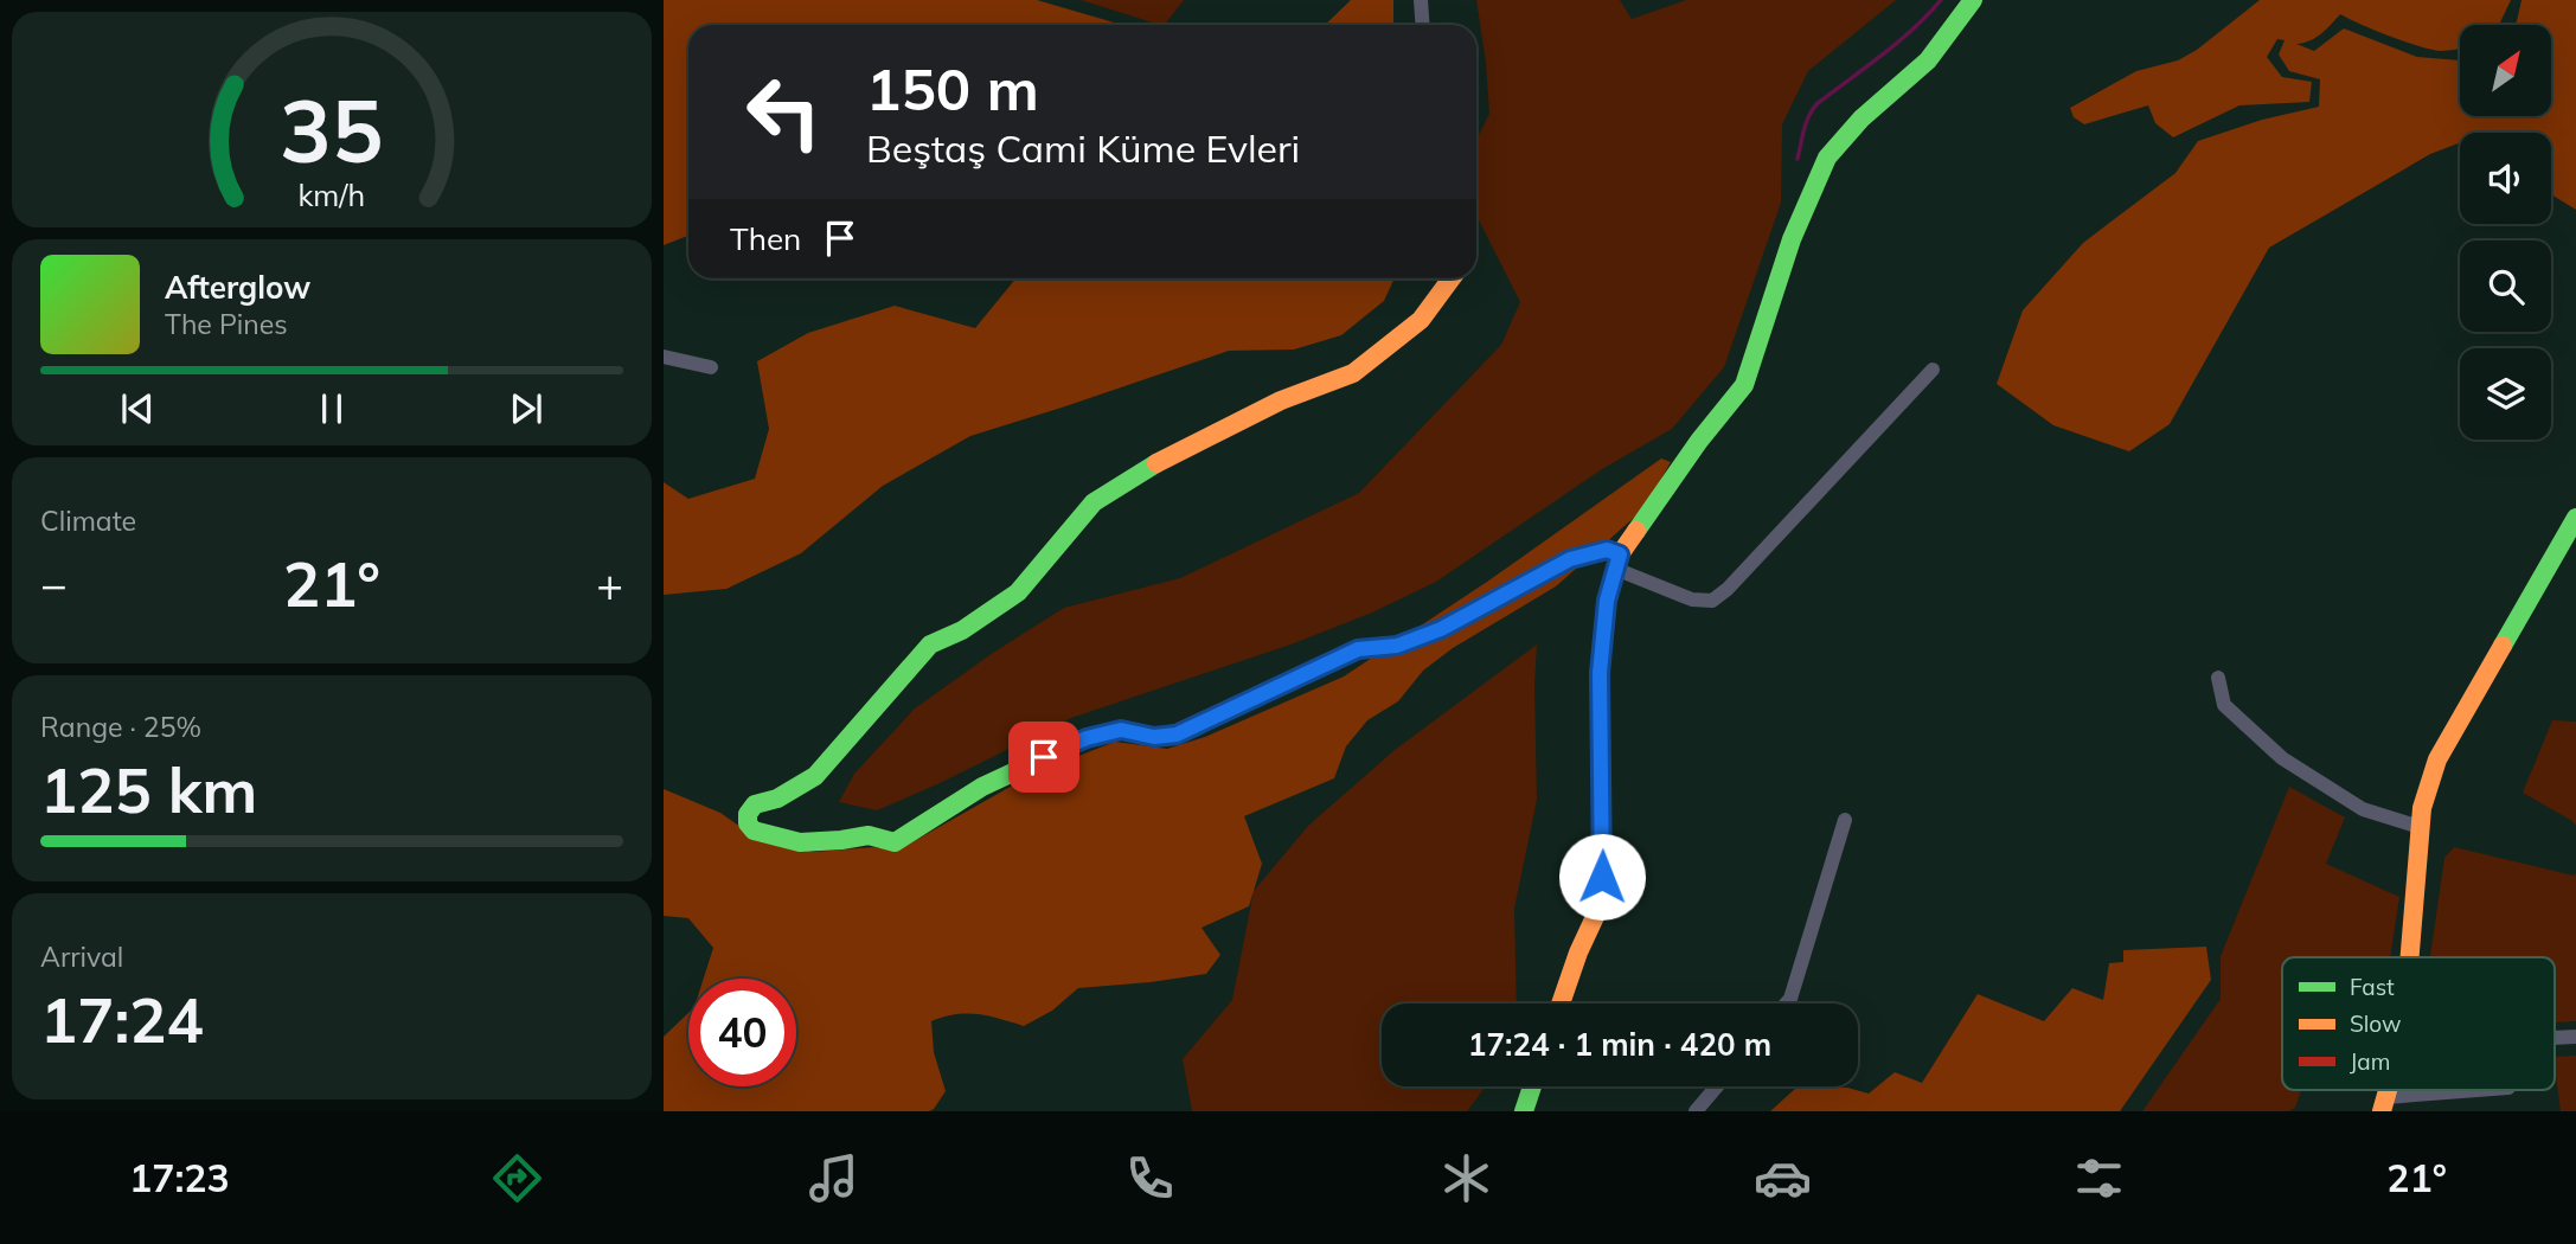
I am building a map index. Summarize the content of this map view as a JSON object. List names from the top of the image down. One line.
{"legend":["Fast","Slow","Jam"],"north":"top right","page":{"turn":["150 m","Beştaş Cami Küme Evleri"],"then":"Then","song":["Afterglow","The Pines"],"tile":["Climate",["Range · 25%","125 km"],["Arrival","17:24"]],"heat":["−","21°","+"],"limit":"40","trip":"17:24 · 1 min · 420 m","tabs":["17:23","21°"],"gauge":["35","km/h"]}}
